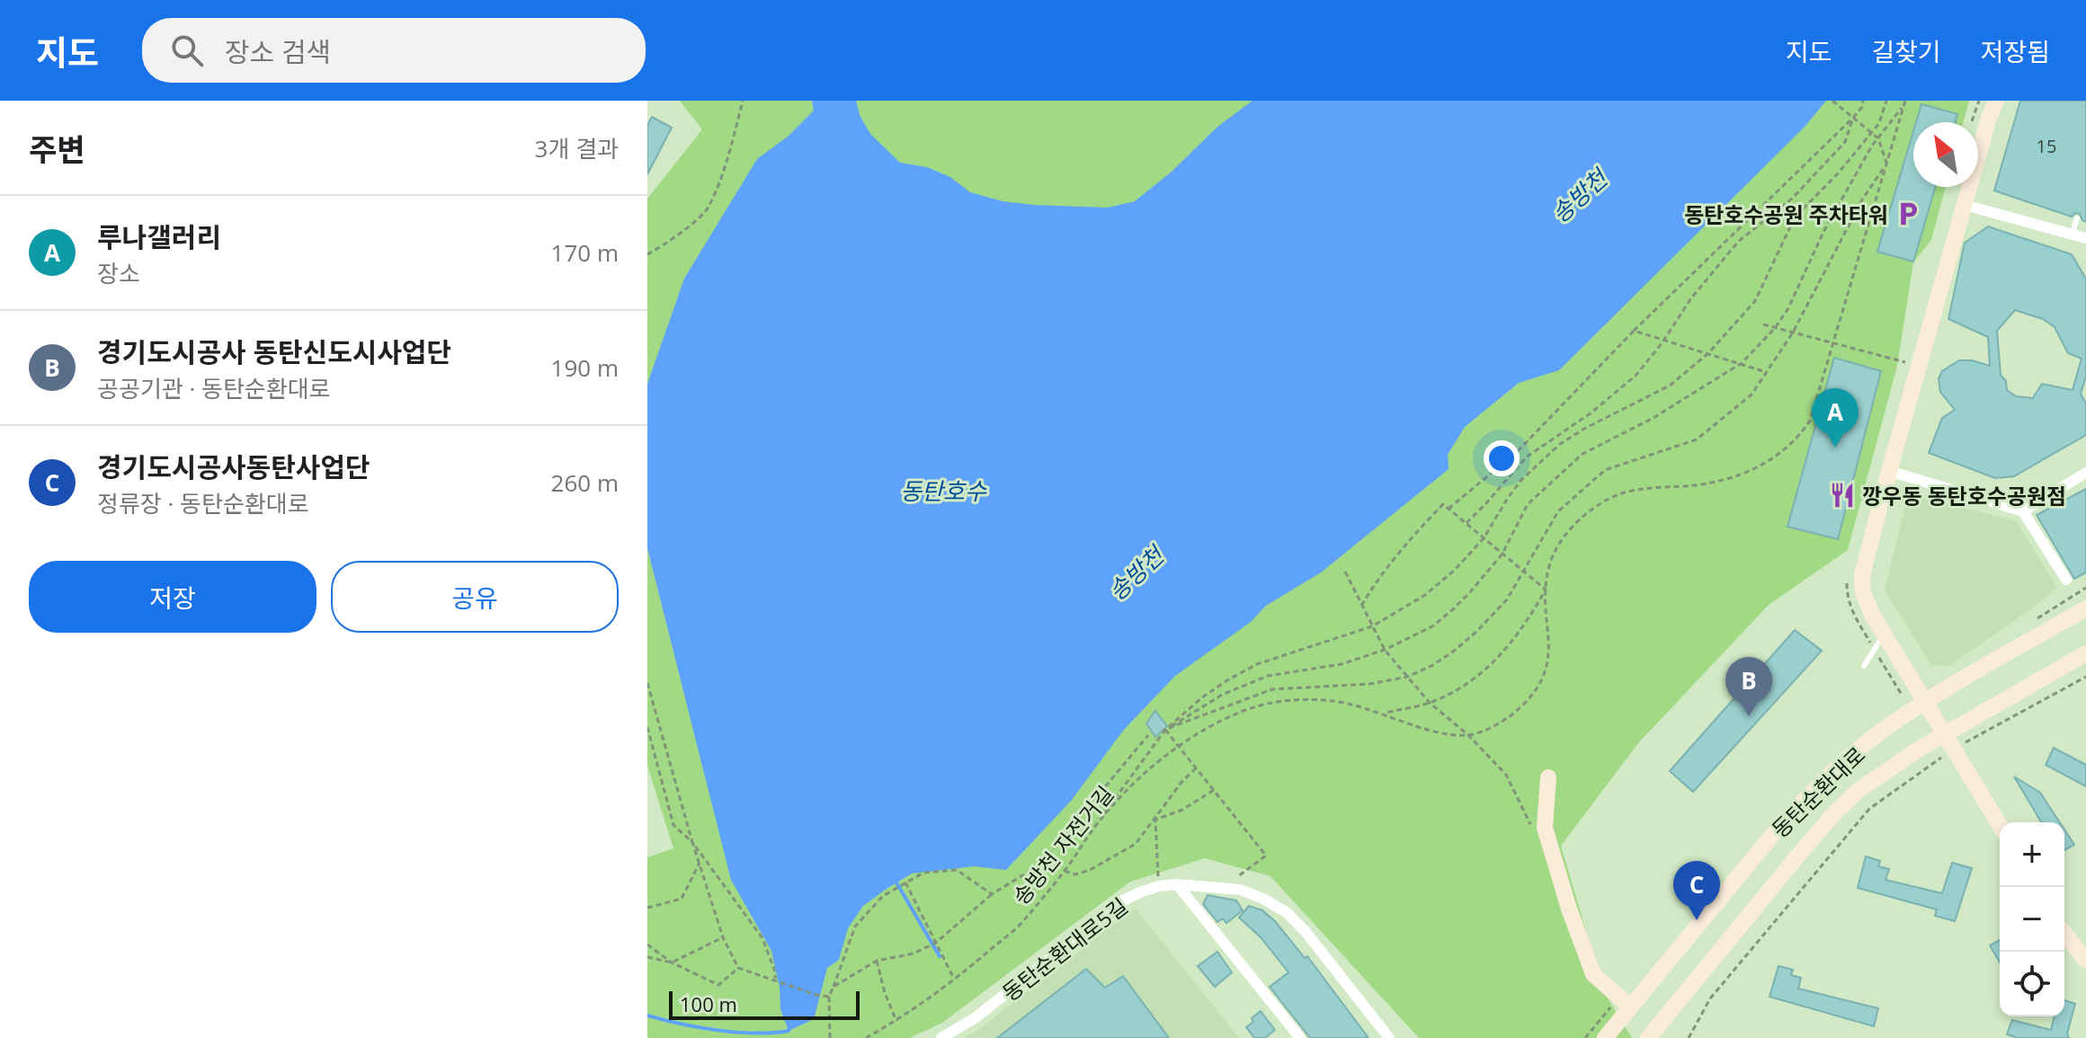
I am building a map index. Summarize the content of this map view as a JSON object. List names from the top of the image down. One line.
{"streets":{"main road":["동탄순환대로"],"street":["동탄순환대로5길"],"path":["송방천 자전거길"]},"water":["송방천","동탄호수"],"places":{"parking":["동탄호수공원 주차타워"],"restaurant":["깡우동 동탄호수공원점"]},"house_numbers":["15"],"scale_bar":"100 m","north":"top left","page":{"header":"지도","search":"장소 검색","nav":["지도","길찾기","저장됨"],"heading":["주변","3개 결과"],"list":[{"mark":"A","name":"루나갤러리","note":"장소","value":"170 m"},{"mark":"B","name":"경기도시공사 동탄신도시사업단","note":"공공기관 · 동탄순환대로","value":"190 m"},{"mark":"C","name":"경기도시공사동탄사업단","note":"정류장 · 동탄순환대로","value":"260 m"}],"pins":["A","B","C"],"buttons":["저장","공유"],"map_buttons":["+","−"],"scale":"100 m"}}
